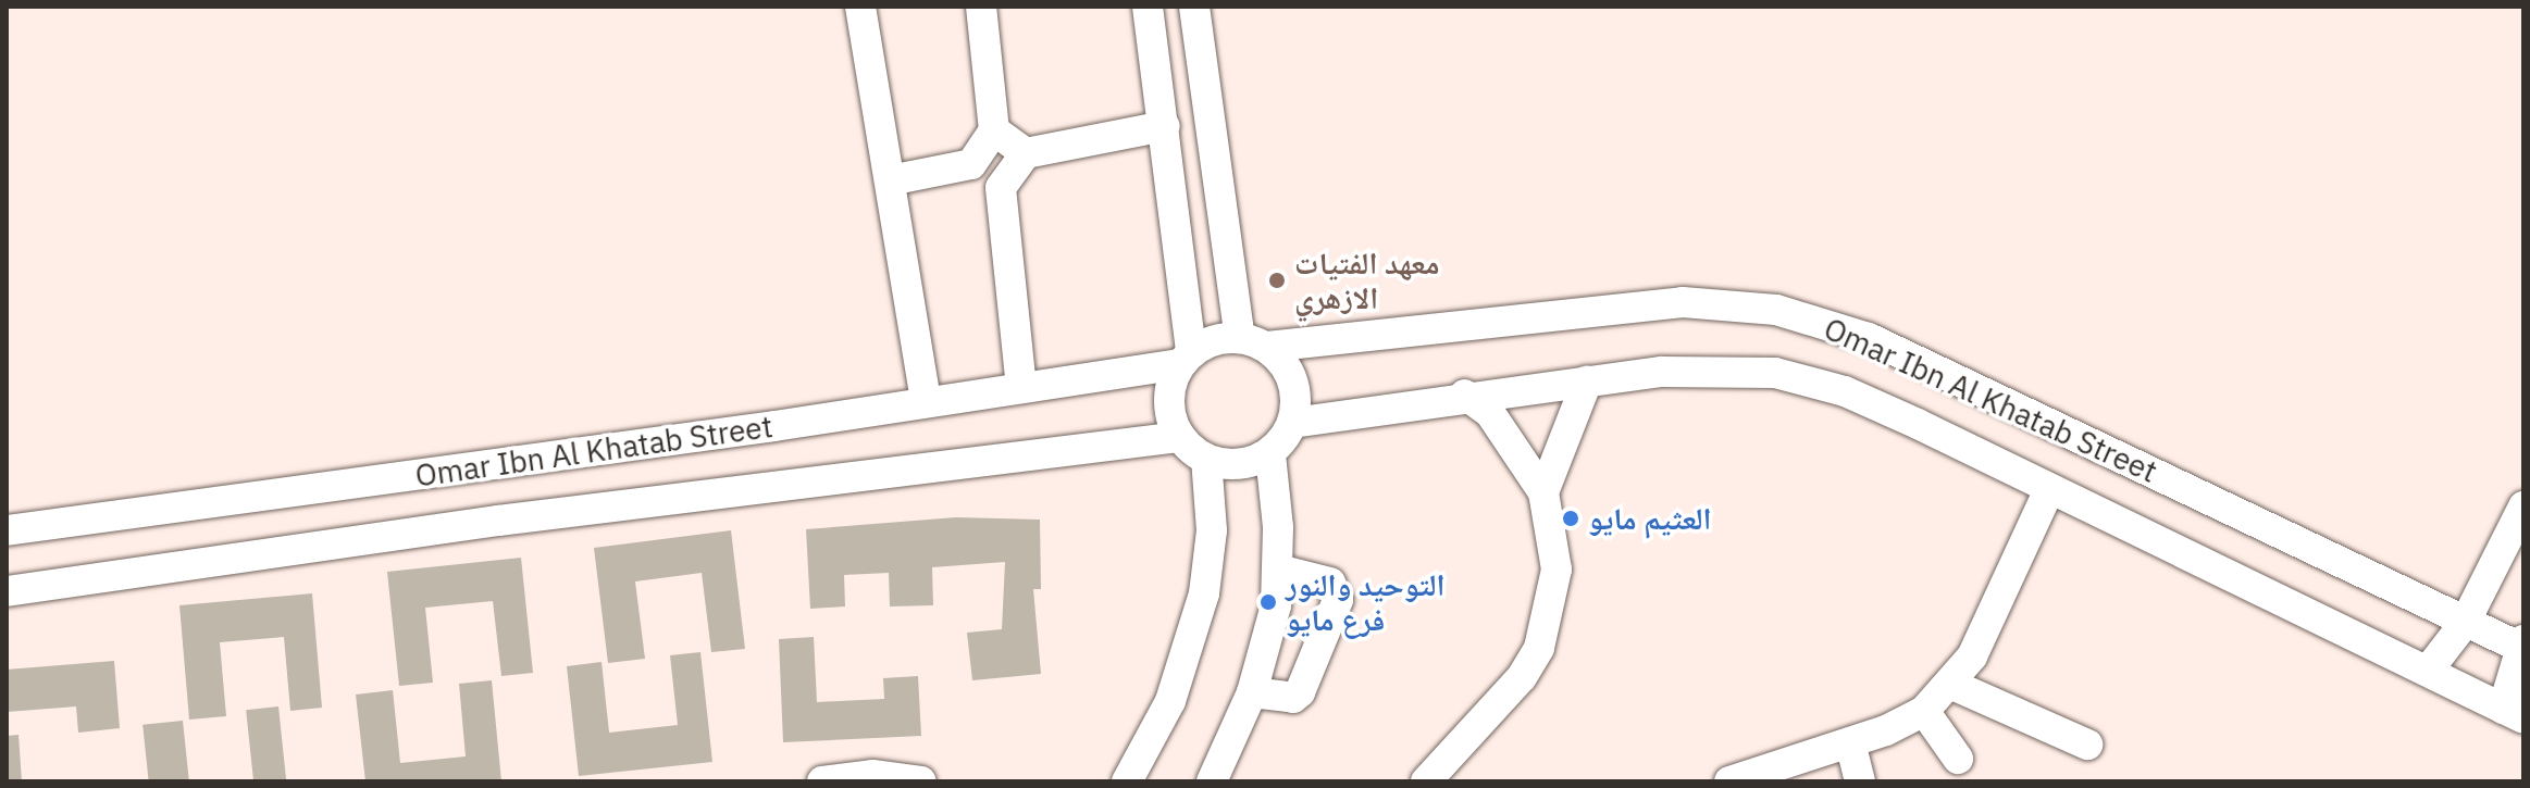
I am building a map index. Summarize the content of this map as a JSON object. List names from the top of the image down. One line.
{"streets":{"street":["Omar Ibn Al Khatab Street"]},"places":["معهد الفتيات الازهري","العثيم مايو","التوحيد والنور فرع مايو"]}
